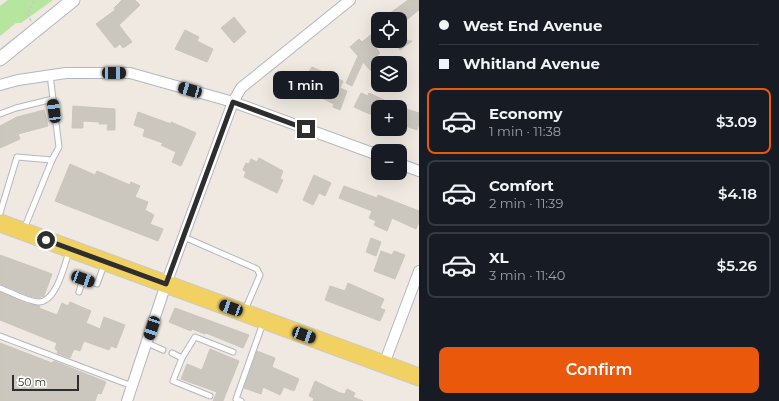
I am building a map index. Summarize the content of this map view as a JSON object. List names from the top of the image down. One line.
{"scale_bar":"50 m","page":{"banner":["West End Avenue","Whitland Avenue"],"map_buttons":["+","−"],"bubble":"1 min","list":[{"name":"Economy","note":"1 min · 11:38","value":"$3.09"},{"name":"Comfort","note":"2 min · 11:39","value":"$4.18"},{"name":"XL","note":"3 min · 11:40","value":"$5.26"}],"buttons":"Confirm","scale":"50 m"}}
